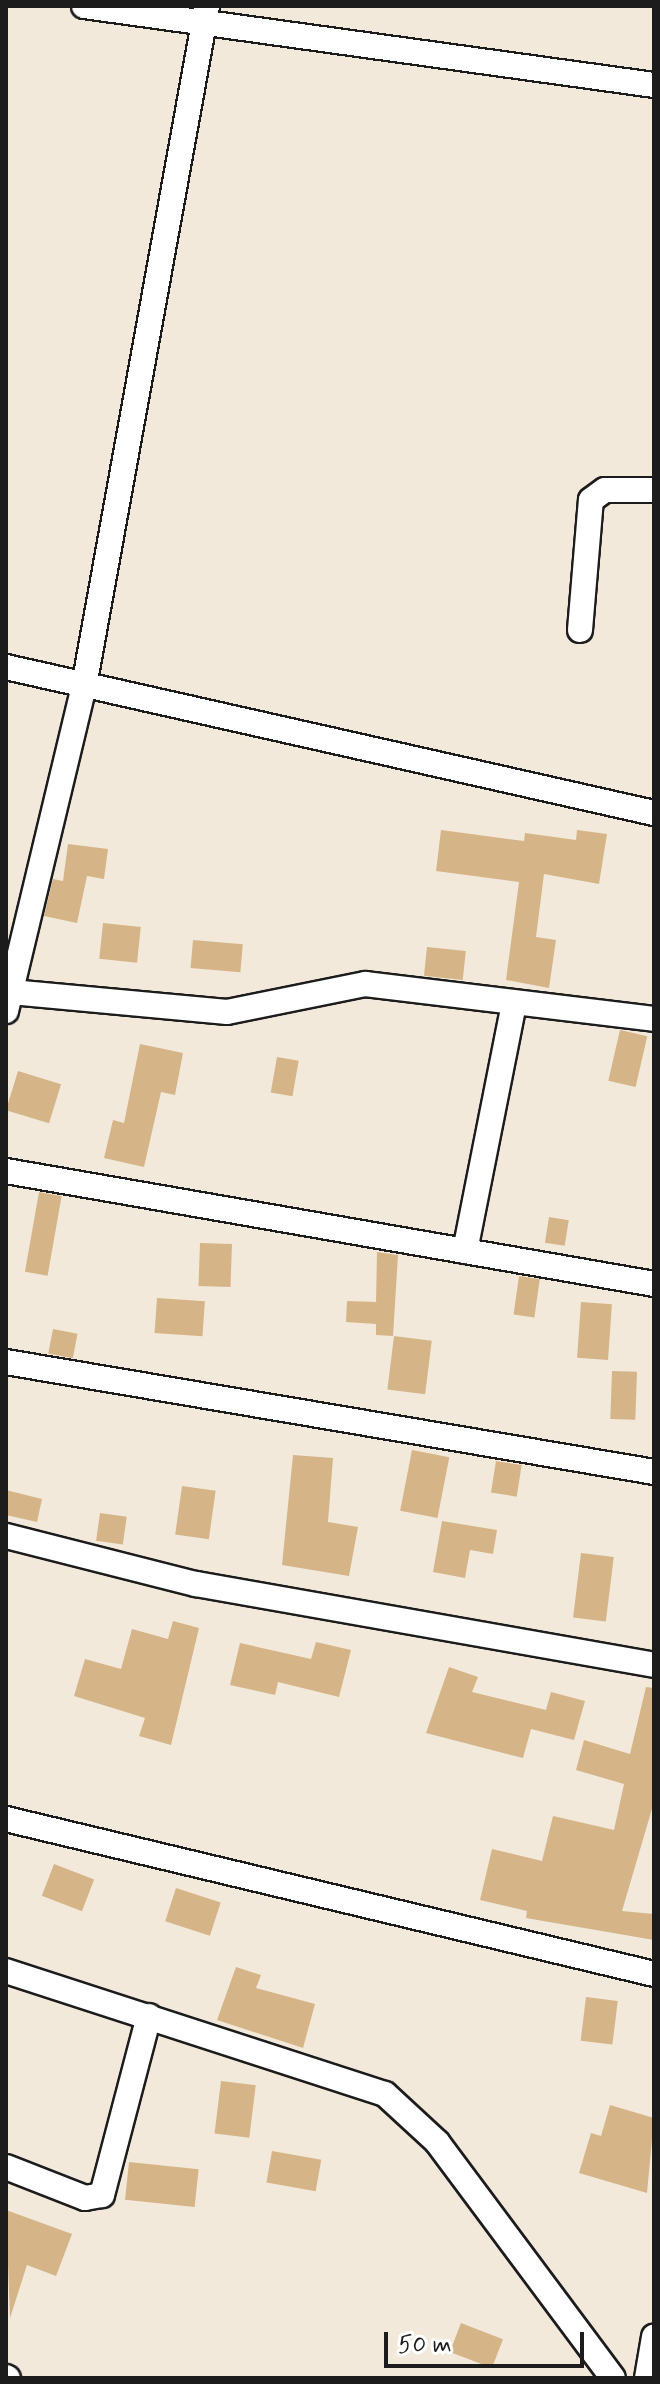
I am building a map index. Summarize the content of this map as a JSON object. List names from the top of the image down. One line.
{"scale_bar":"50 m"}
